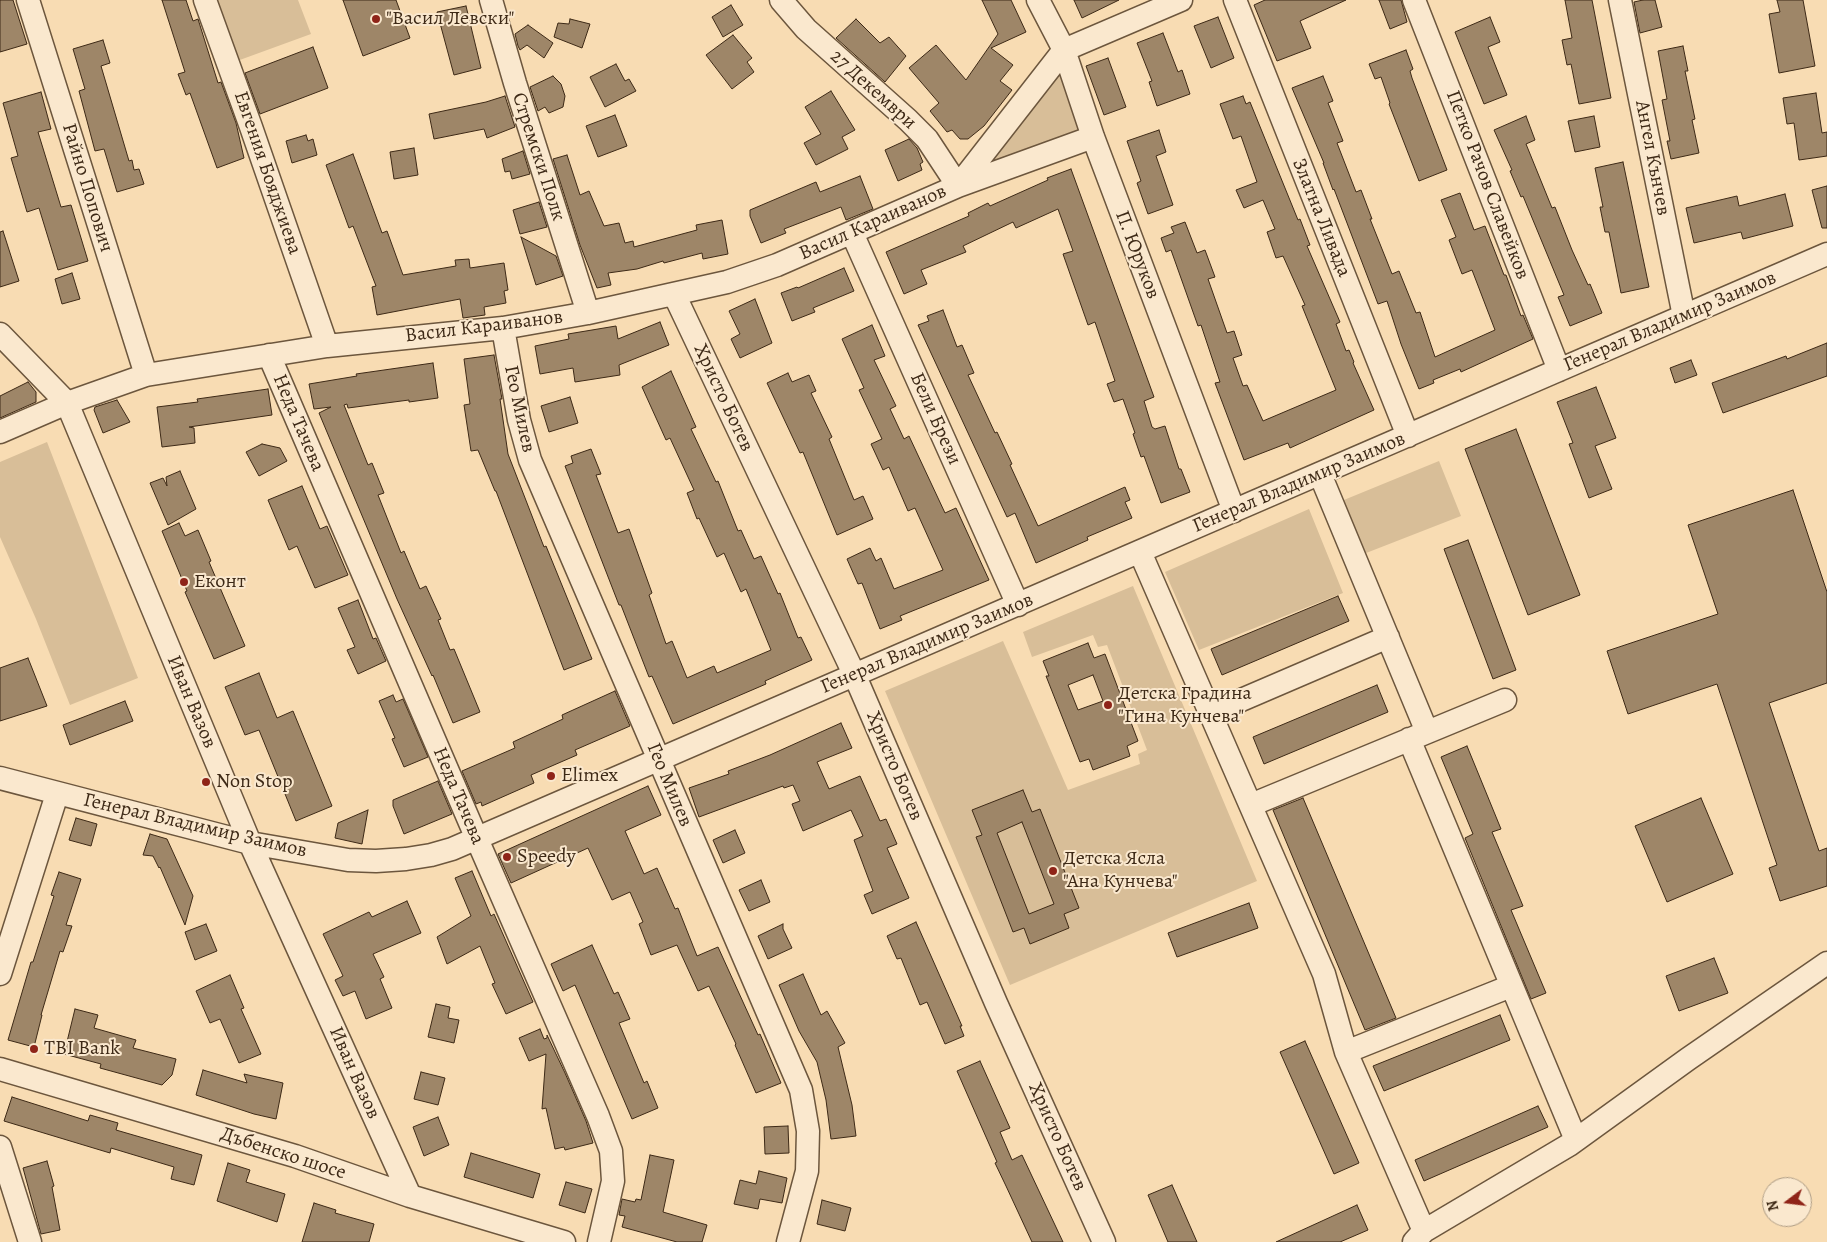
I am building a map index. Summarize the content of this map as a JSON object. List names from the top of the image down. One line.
{"streets":{"street":["27 Декември","Стремски Полк","Ангел Кънчев","Евгения Бояджиева","Петко Рачов Славейков","Райно Попович","Златна Ливада","Васил Караиванов","П. Юруков","Генерал Владимир Заимов","Христо Ботев","Гео Милев","Бели Брези","Неда Тачева","Иван Вазов","Дъбенско шосе"]},"crossings":[["27 Декември","Васил Караиванов"],["Стремски Полк","Васил Караиванов"],["Ангел Кънчев","Генерал Владимир Заимов"],["Евгения Бояджиева","Васил Караиванов"],["Петко Рачов Славейков","Генерал Владимир Заимов"],["Райно Попович","Васил Караиванов"],["Златна Ливада","Генерал Владимир Заимов"],["Васил Караиванов","П. Юруков"],["Васил Караиванов","Христо Ботев"],["Васил Караиванов","Гео Милев"],["Васил Караиванов","Бели Брези"],["Васил Караиванов","Неда Тачева"],["Васил Караиванов","Иван Вазов"],["П. Юруков","Генерал Владимир Заимов"],["Генерал Владимир Заимов","Христо Ботев"],["Генерал Владимир Заимов","Гео Милев"],["Генерал Владимир Заимов","Бели Брези"],["Генерал Владимир Заимов","Неда Тачева"],["Генерал Владимир Заимов","Иван Вазов"],["Иван Вазов","Дъбенско шосе"]],"places":["\"Васил Левски\"","Еконт","Детска Градина \"Гина Кунчева\"","Elimex","Non Stop","Speedy","Детска Ясла \"Ана Кунчева\"","TBI Bank"],"north":"left"}
